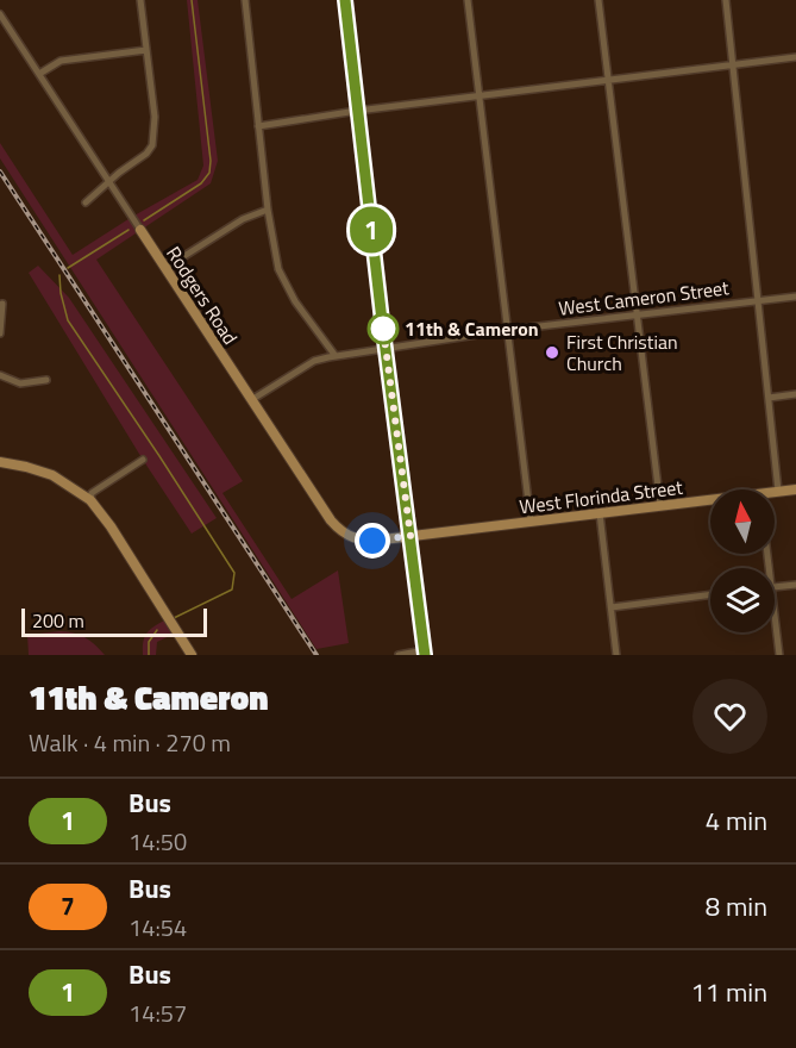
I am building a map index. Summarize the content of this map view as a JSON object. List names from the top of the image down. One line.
{"streets":{"street":["Rodgers Road","West Cameron Street","West Florinda Street"]},"crossings":[["Rodgers Road","West Cameron Street"],["Rodgers Road","West Florinda Street"]],"places":["11th & Cameron","First Christian Church"],"lines":["bus line 1"],"scale_bar":"200 m","north":"top","page":{"on_map":"1","scale":"200 m","heading":["11th & Cameron","Walk · 4 min · 270 m"],"list":[{"mark":"1","name":"Bus","note":"14:50","value":"4 min"},{"mark":"7","name":"Bus","note":"14:54","value":"8 min"},{"mark":"1","name":"Bus","note":"14:57","value":"11 min"}]}}
